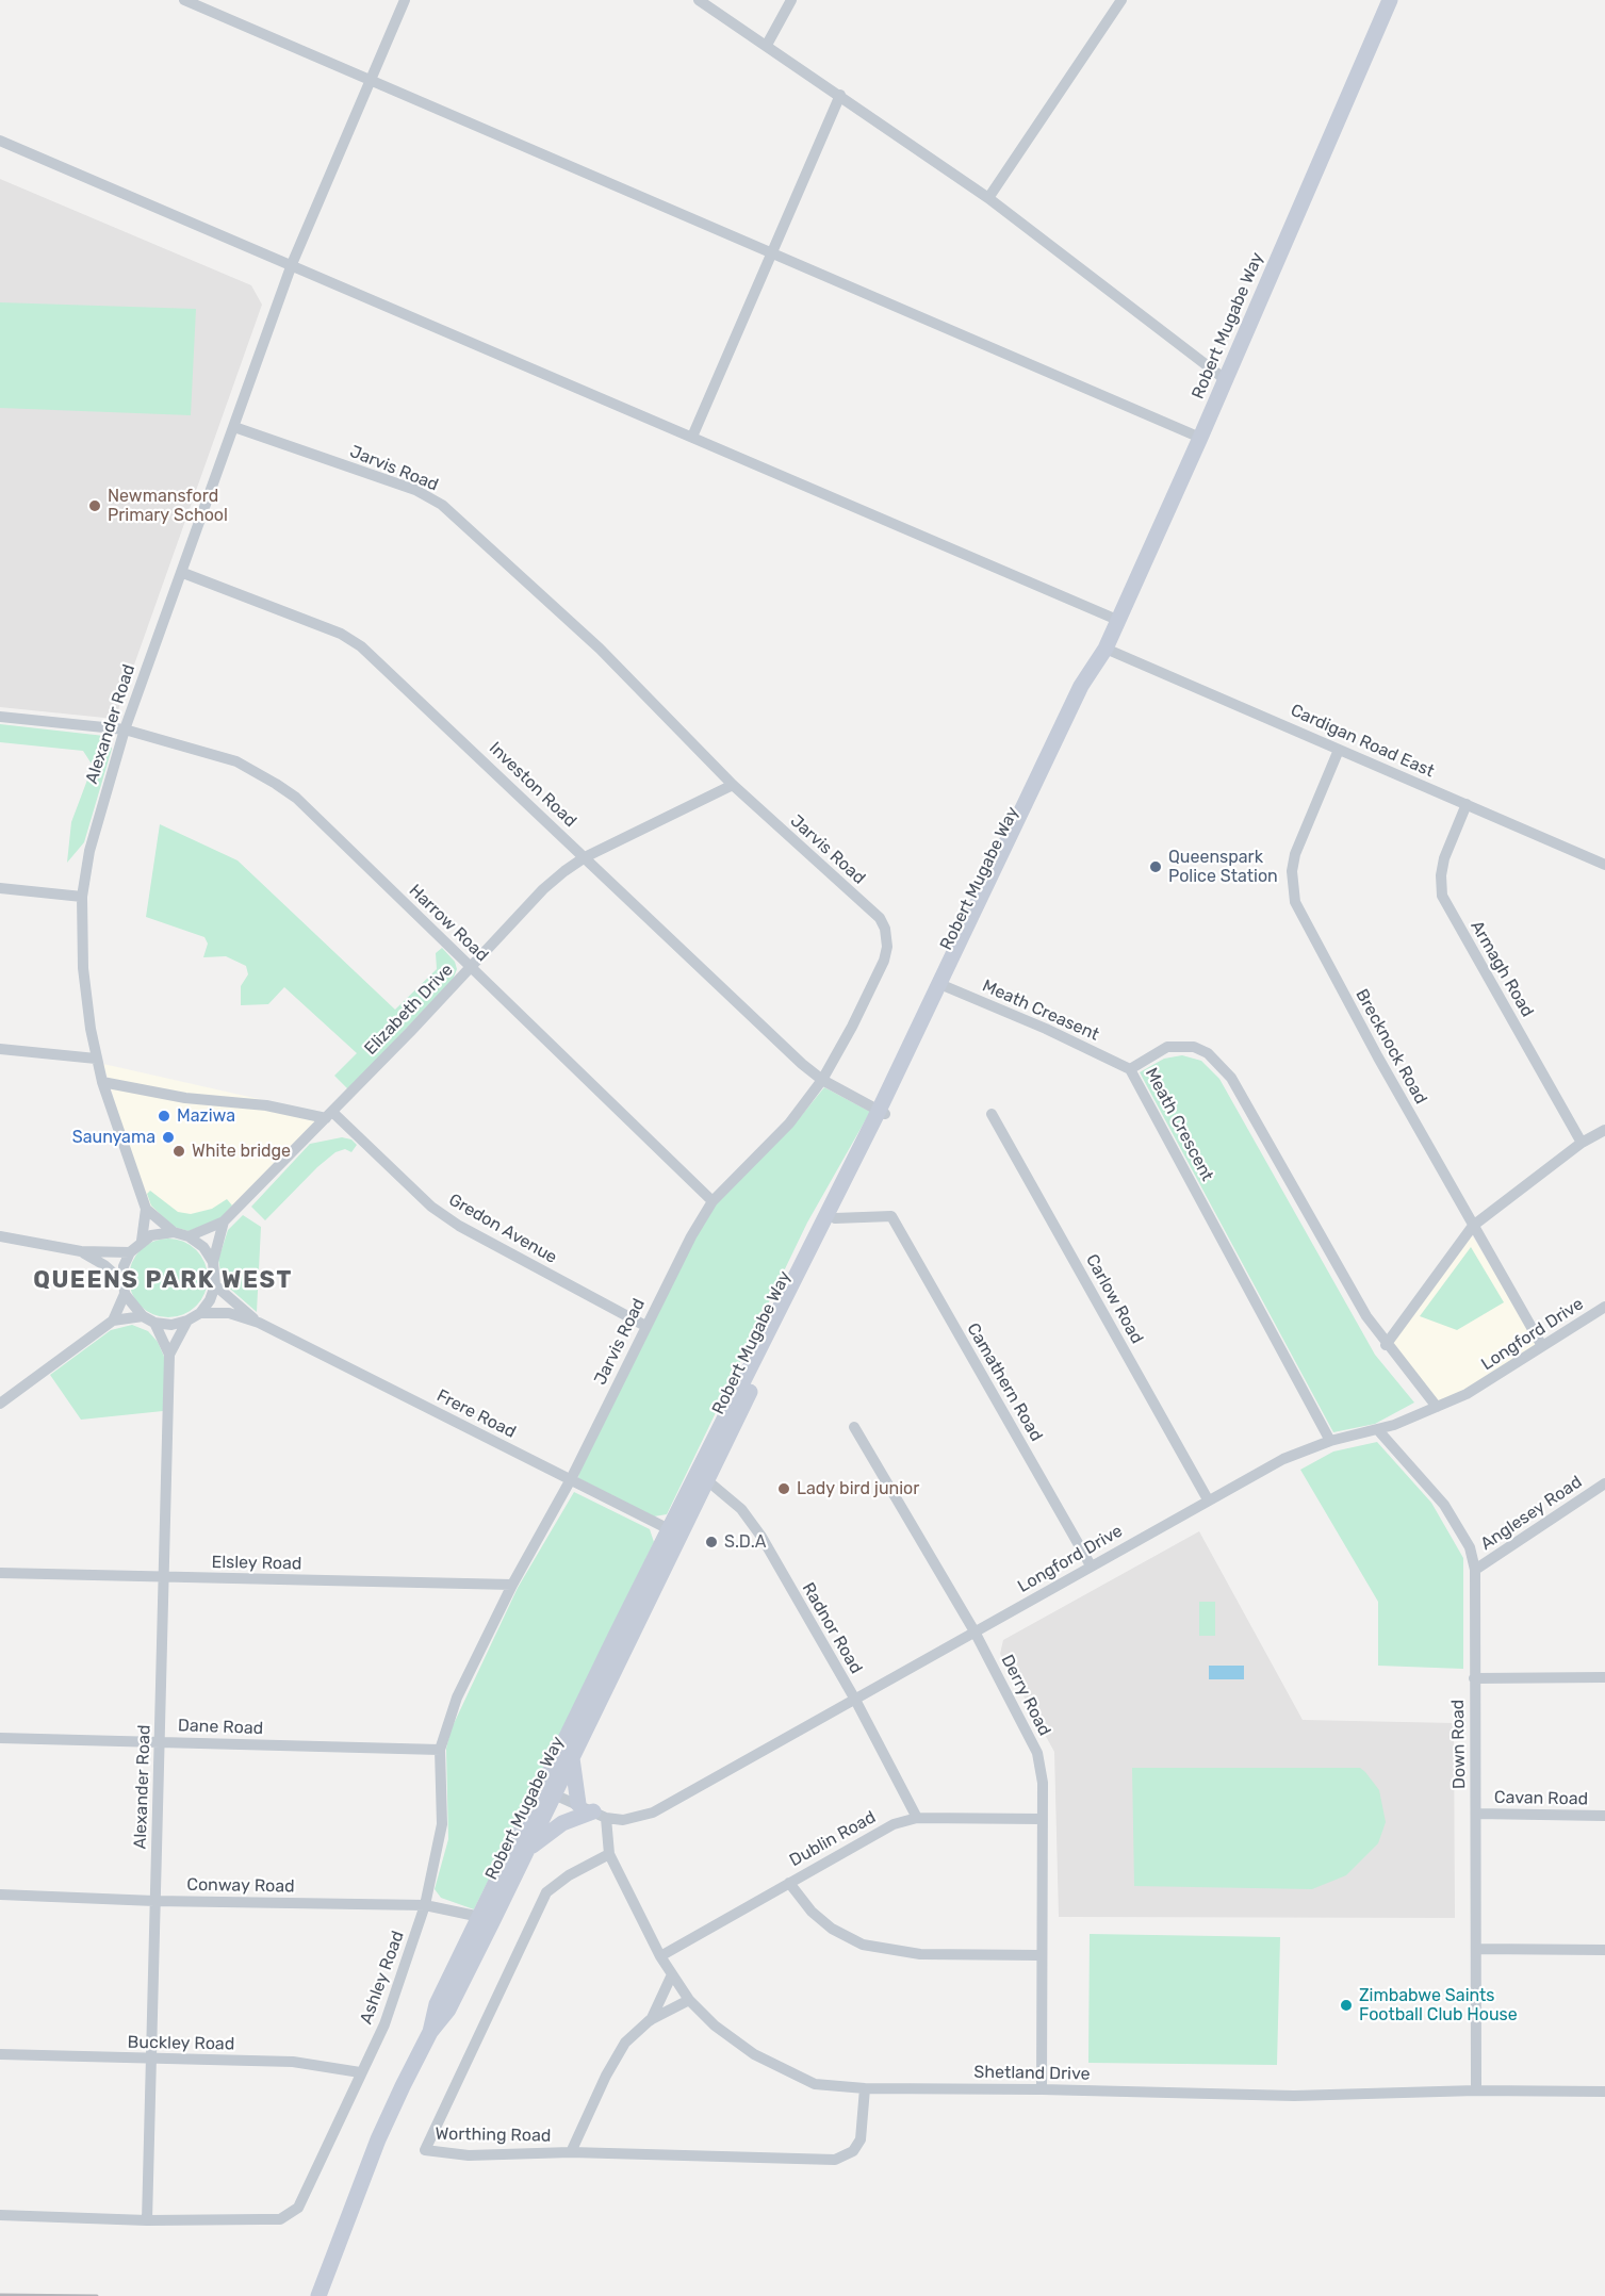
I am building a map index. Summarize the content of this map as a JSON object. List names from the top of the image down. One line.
{"streets":{"main road":["Robert Mugabe Way"],"street":["Jarvis Road","Alexander Road","Cardigan Road East","Investon Road","Harrow Road","Armagh Road","Elizabeth Drive","Meath Creasent","Brecknock Road","Meath Crescent","Gredon Avenue","Carlow Road","Longford Drive","Camathern Road","Frere Road","Anglesey Road","Elsley Road","Radnor Road","Derry Road","Dane Road","Down Road","Cavan Road","Dublin Road","Conway Road","Ashley Road","Buckley Road","Shetland Drive","Worthing Road"]},"crossings":[["Robert Mugabe Way","Cardigan Road East"],["Robert Mugabe Way","Investon Road"],["Robert Mugabe Way","Meath Creasent"],["Robert Mugabe Way","Longford Drive"],["Robert Mugabe Way","Camathern Road"],["Robert Mugabe Way","Frere Road"],["Robert Mugabe Way","Radnor Road"],["Robert Mugabe Way","Conway Road"],["Jarvis Road","Alexander Road"],["Jarvis Road","Investon Road"],["Jarvis Road","Harrow Road"],["Jarvis Road","Elizabeth Drive"],["Jarvis Road","Gredon Avenue"],["Jarvis Road","Frere Road"],["Jarvis Road","Ashley Road"],["Alexander Road","Investon Road"],["Alexander Road","Harrow Road"],["Alexander Road","Elizabeth Drive"],["Alexander Road","Frere Road"],["Alexander Road","Elsley Road"],["Alexander Road","Dane Road"],["Alexander Road","Conway Road"],["Alexander Road","Ashley Road"],["Alexander Road","Buckley Road"],["Cardigan Road East","Armagh Road"],["Cardigan Road East","Brecknock Road"],["Investon Road","Elizabeth Drive"],["Harrow Road","Elizabeth Drive"],["Elizabeth Drive","Gredon Avenue"],["Elizabeth Drive","Frere Road"],["Meath Creasent","Meath Crescent"],["Brecknock Road","Longford Drive"],["Meath Crescent","Longford Drive"],["Carlow Road","Longford Drive"],["Longford Drive","Camathern Road"],["Longford Drive","Radnor Road"],["Longford Drive","Derry Road"],["Longford Drive","Down Road"],["Longford Drive","Shetland Drive"],["Frere Road","Ashley Road"],["Anglesey Road","Down Road"],["Elsley Road","Ashley Road"],["Radnor Road","Dublin Road"],["Derry Road","Dublin Road"],["Derry Road","Shetland Drive"],["Dane Road","Ashley Road"],["Down Road","Cavan Road"],["Down Road","Shetland Drive"],["Dublin Road","Shetland Drive"],["Conway Road","Ashley Road"],["Ashley Road","Buckley Road"],["Shetland Drive","Worthing Road"]],"districts":["QUEENS PARK WEST"],"places":["Newmansford Primary School","Queenspark Police Station","Maziwa","Saunyama","White bridge","Lady bird junior","S.D.A","Zimbabwe Saints Football Club House"]}
